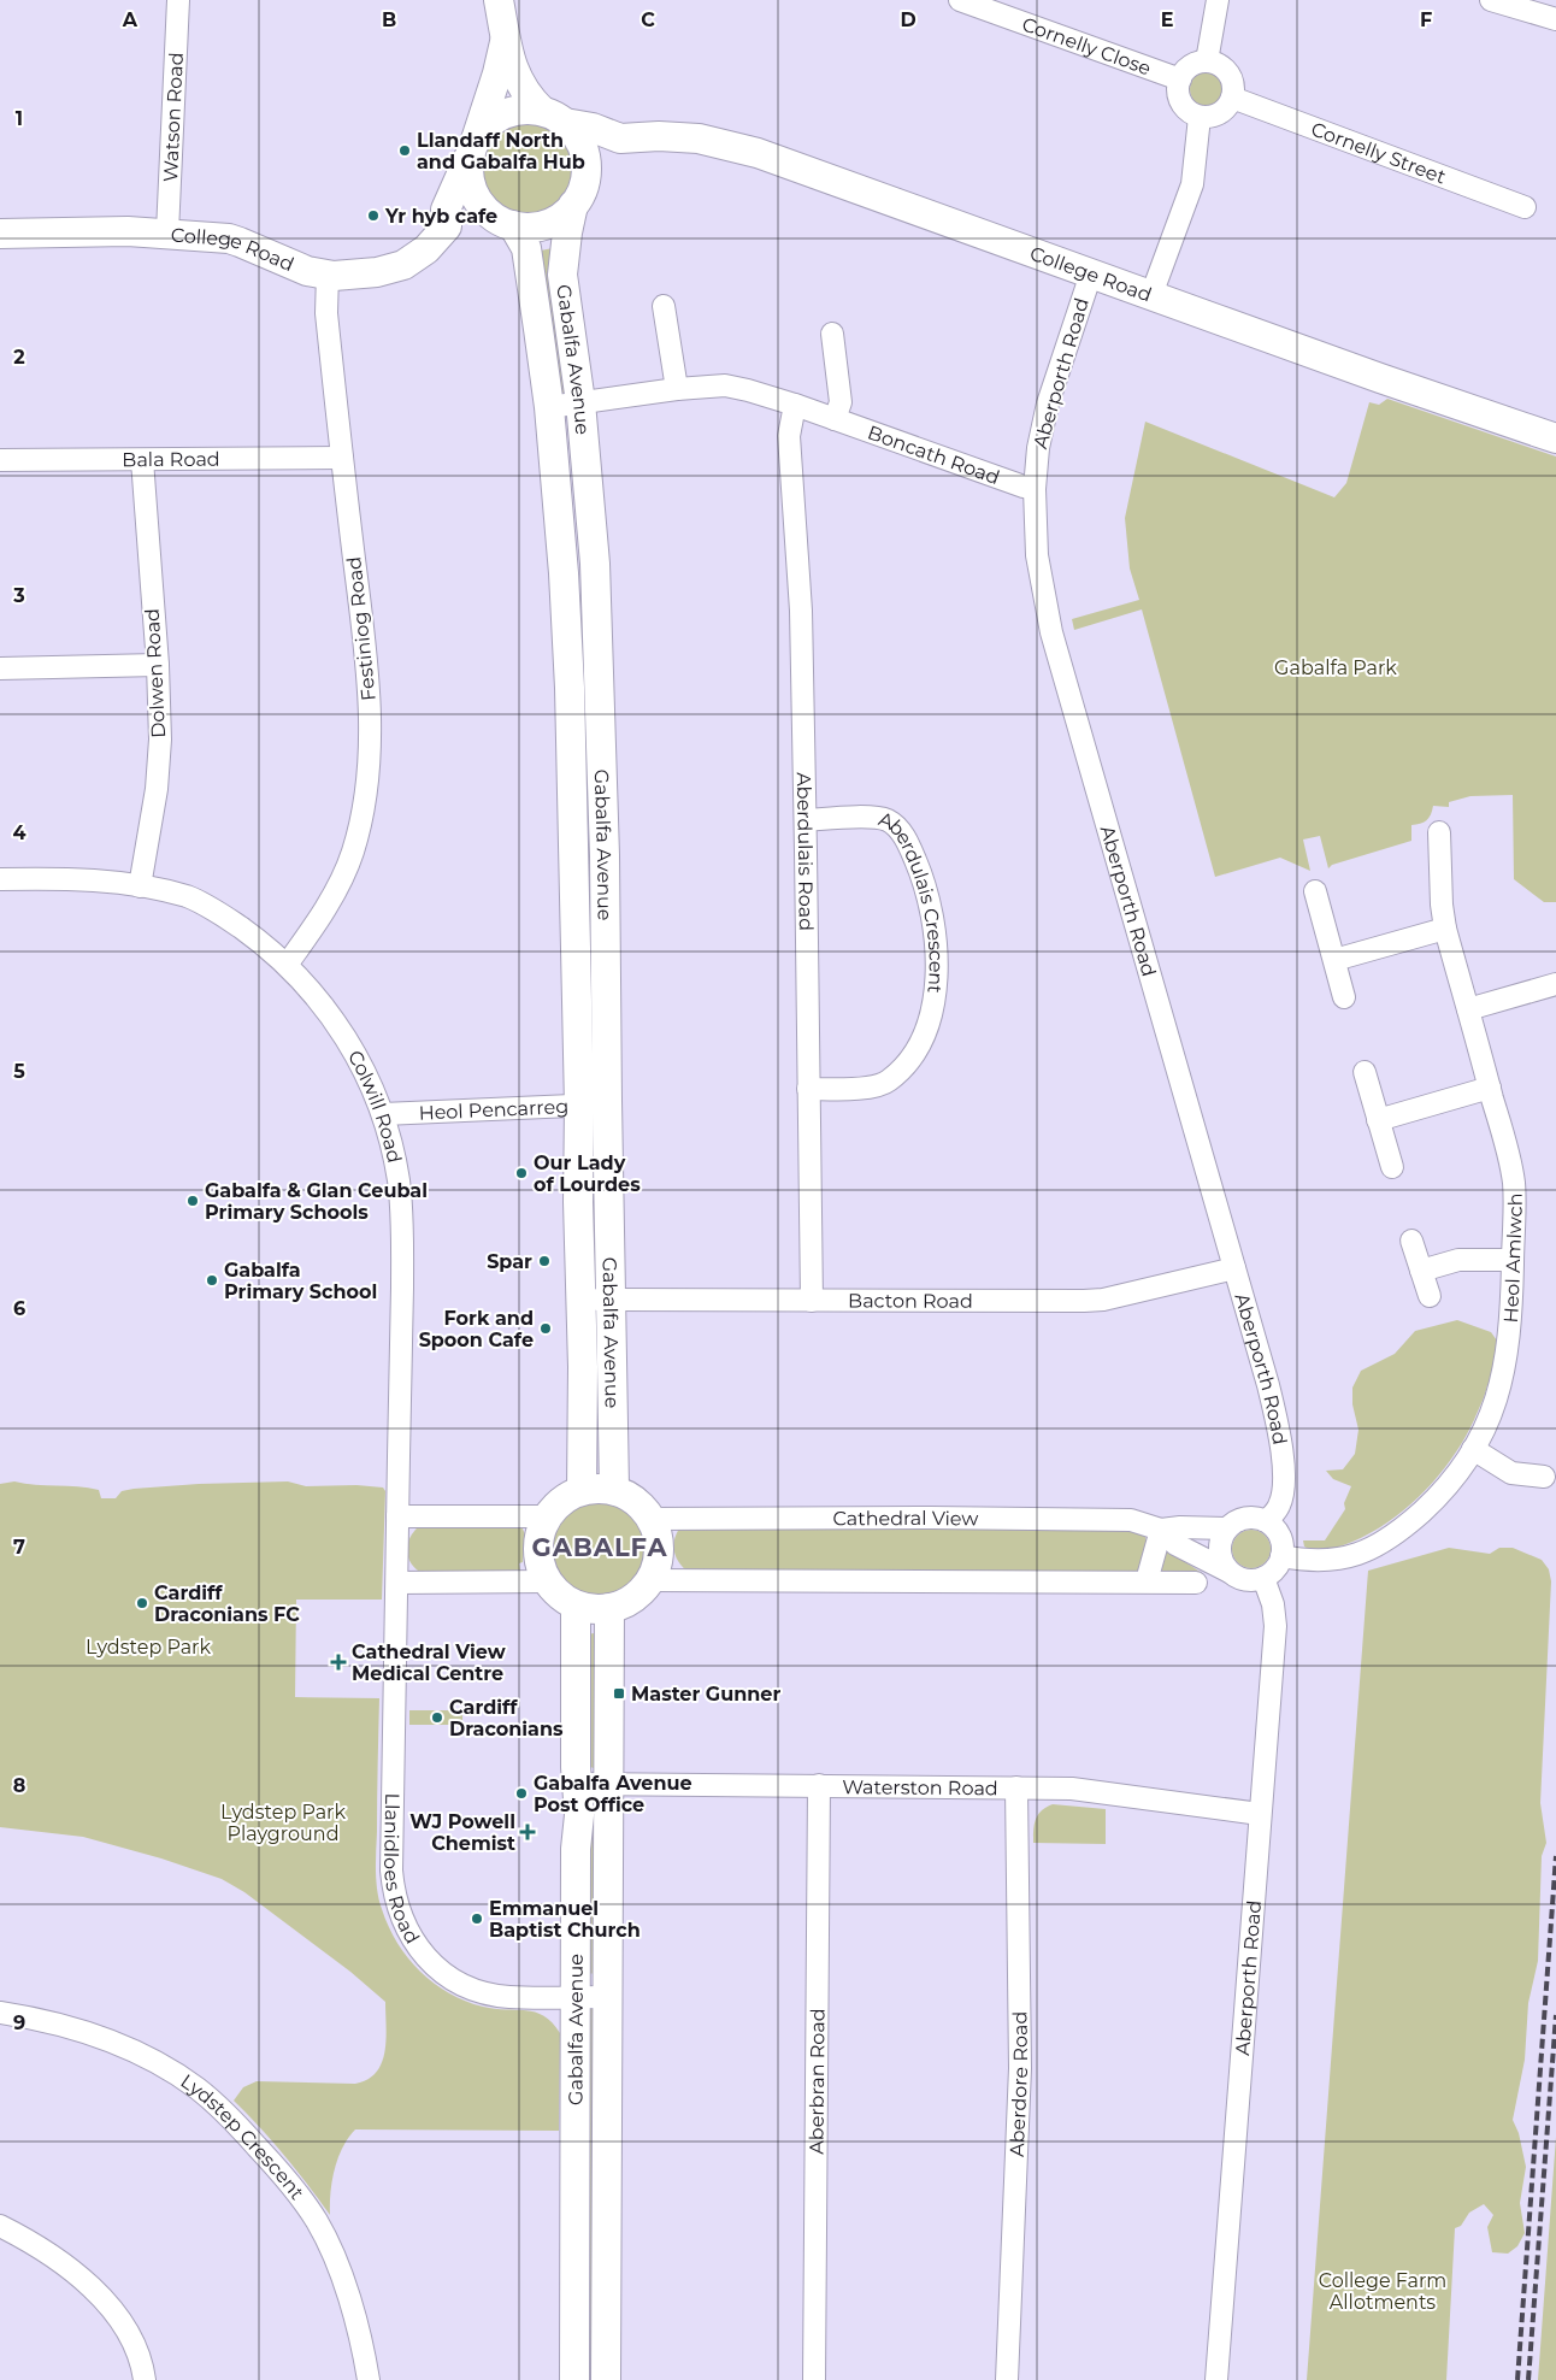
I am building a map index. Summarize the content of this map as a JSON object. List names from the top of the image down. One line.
{"streets":{"street":["Cornelly Close","Watson Road","Cornelly Street","College Road","Gabalfa Avenue","Aberporth Road","Boncath Road","Bala Road","Festiniog Road","Dolwen Road","Aberdulais Road","Aberdulais Crescent","Colwill Road","Heol Pencarreg","Heol Amlwch","Bacton Road","Cathedral View","Waterston Road","Llanidloes Road","Aberbran Road","Aberdore Road","Lydstep Crescent"]},"crossings":[["Cornelly Close","Cornelly Street"],["Watson Road","College Road"],["College Road","Gabalfa Avenue"],["College Road","Aberporth Road"],["College Road","Festiniog Road"],["Gabalfa Avenue","Boncath Road"],["Gabalfa Avenue","Heol Pencarreg"],["Gabalfa Avenue","Bacton Road"],["Gabalfa Avenue","Cathedral View"],["Gabalfa Avenue","Waterston Road"],["Gabalfa Avenue","Llanidloes Road"],["Aberporth Road","Boncath Road"],["Aberporth Road","Heol Amlwch"],["Aberporth Road","Bacton Road"],["Aberporth Road","Cathedral View"],["Aberporth Road","Waterston Road"],["Boncath Road","Aberdulais Road"],["Bala Road","Festiniog Road"],["Bala Road","Dolwen Road"],["Festiniog Road","Colwill Road"],["Dolwen Road","Colwill Road"],["Aberdulais Road","Aberdulais Crescent"],["Aberdulais Road","Bacton Road"],["Colwill Road","Heol Pencarreg"],["Colwill Road","Llanidloes Road"],["Heol Amlwch","Cathedral View"],["Waterston Road","Aberbran Road"],["Waterston Road","Aberdore Road"]],"districts":["GABALFA"],"parks":["Gabalfa Park","Lydstep Park","Lydstep Park Playground","College Farm Allotments"],"places":{"other":["Llandaff North and Gabalfa Hub","Yr hyb cafe","Our Lady of Lourdes","Gabalfa & Glan Ceubal Primary Schools","Spar","Gabalfa Primary School","Fork and Spoon Cafe","Cardiff Draconians FC","Cardiff Draconians","Gabalfa Avenue Post Office","Emmanuel Baptist Church"],"health":["Cathedral View Medical Centre","WJ Powell Chemist"],"transit":["Master Gunner"]},"grid":{"columns":["A","B","C","D","E","F"],"rows":["1","2","3","4","5","6","7","8","9"]}}
